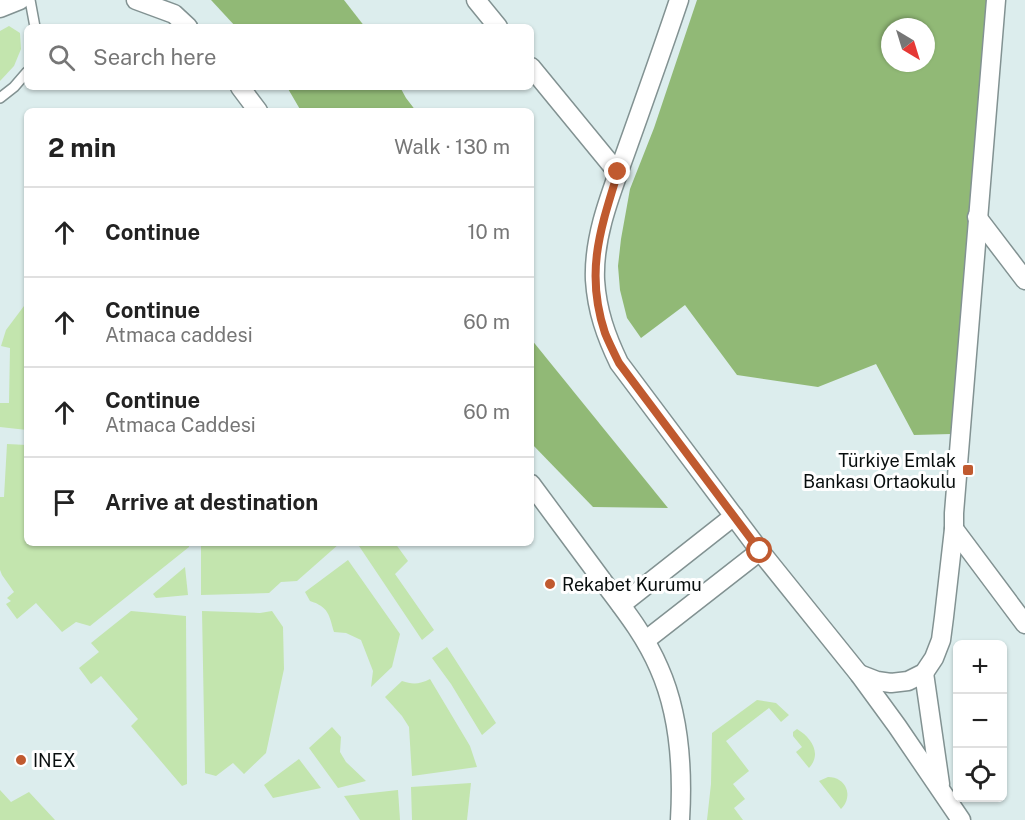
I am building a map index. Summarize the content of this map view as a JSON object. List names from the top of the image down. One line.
{"places":{"transit":["Türkiye Emlak Bankası Ortaokulu"],"other":["Rekabet Kurumu","INEX"]},"north":"bottom right","page":{"search":"Search here","heading":["2 min","Walk · 130 m"],"list":[["Continue","10 m"],["Continue","Atmaca caddesi","60 m"],["Continue","Atmaca Caddesi","60 m"],"Arrive at destination"],"map_buttons":["+","−"]}}
